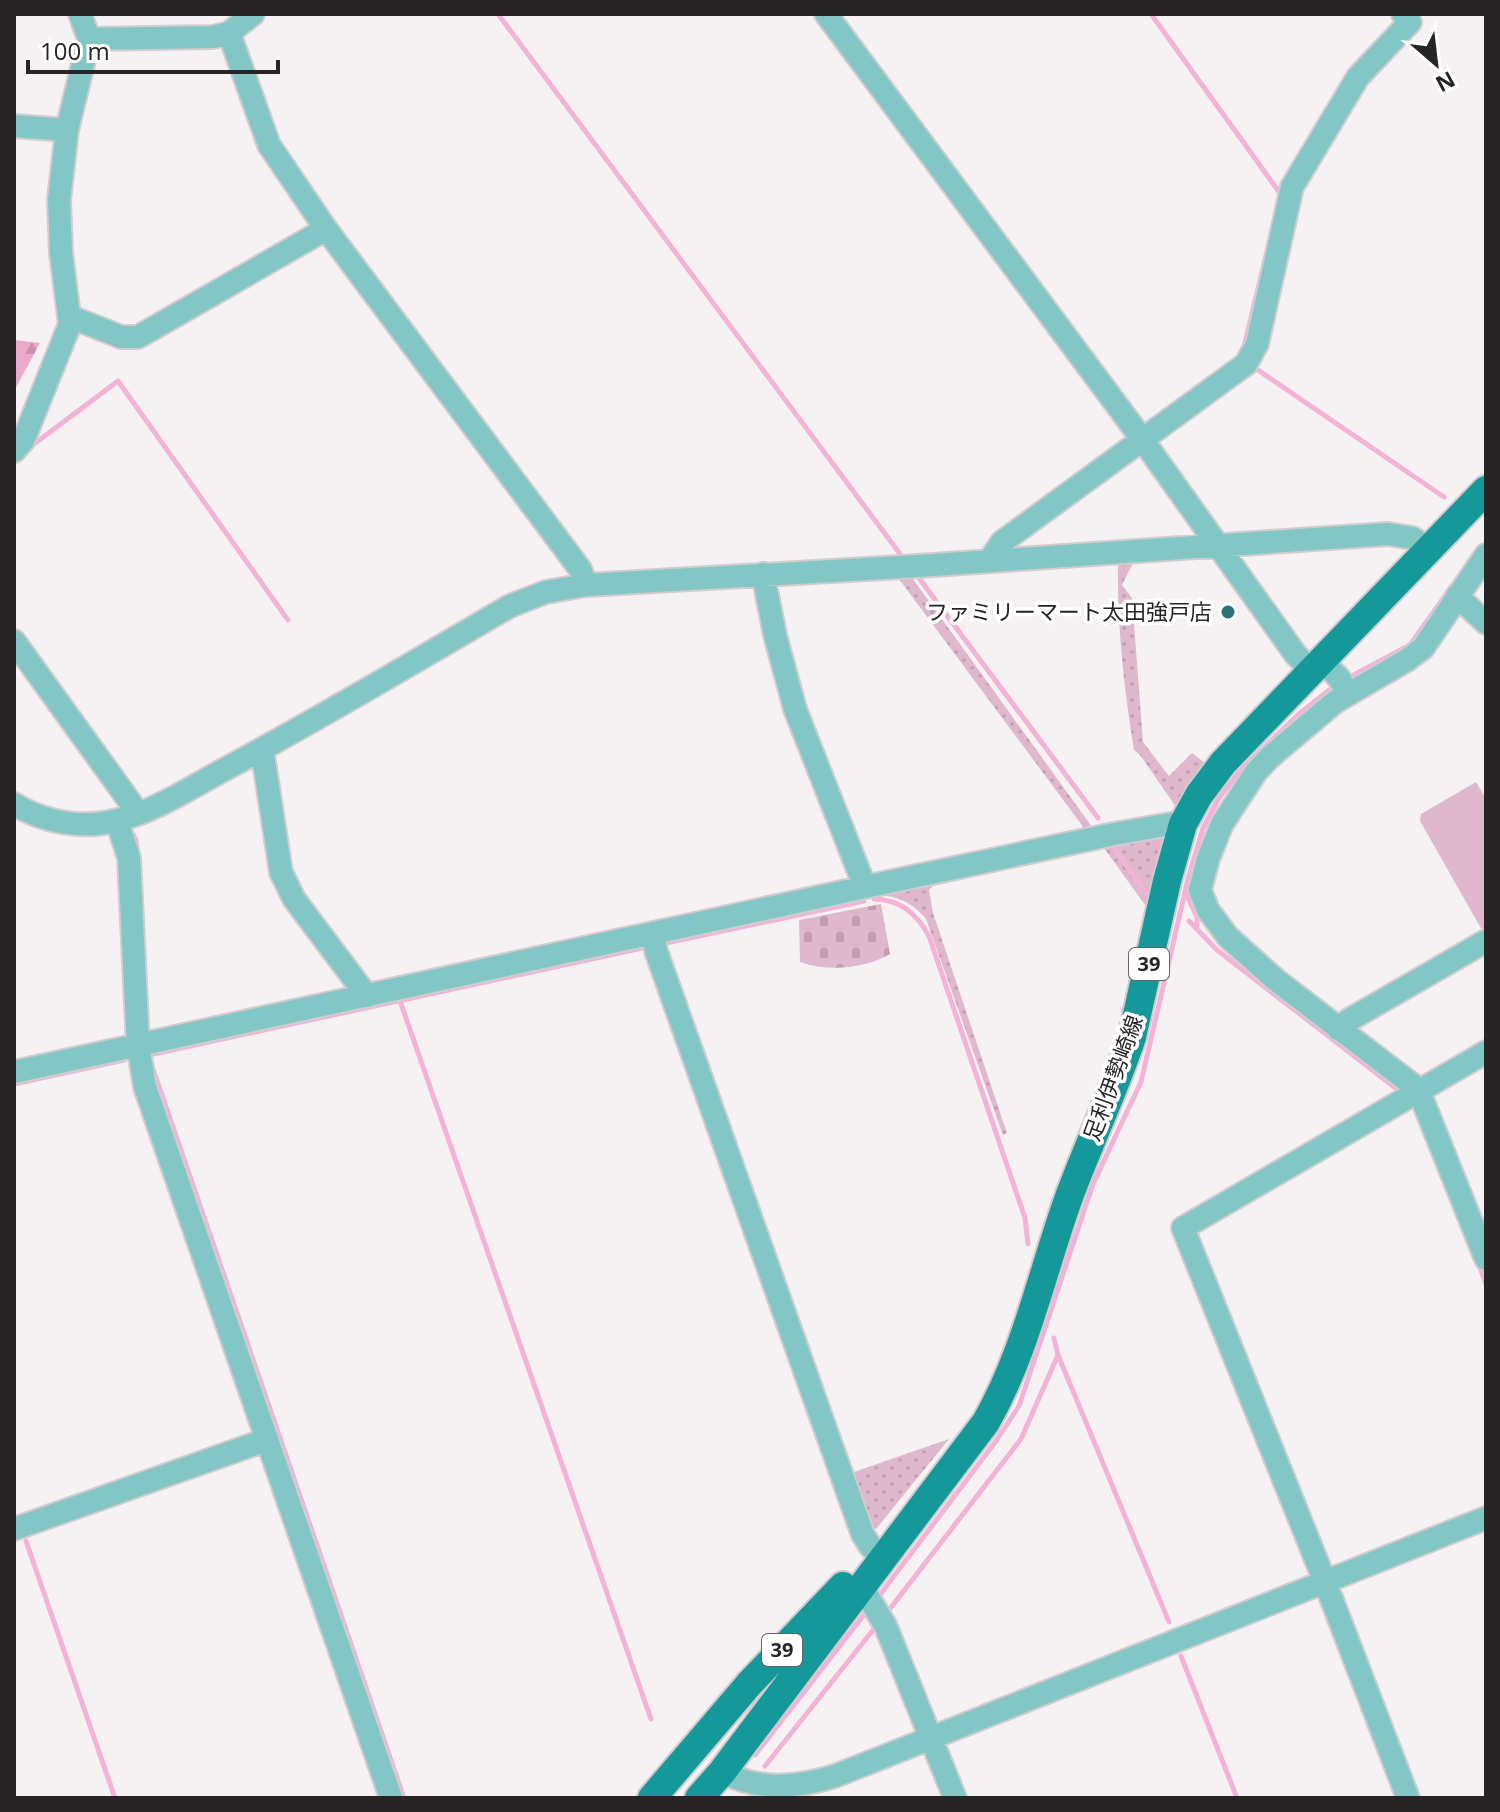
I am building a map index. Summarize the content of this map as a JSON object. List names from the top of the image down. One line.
{"streets":{"main road":["39","足利伊勢崎線"]},"places":["ファミリーマート太田強戸店"],"scale_bar":"100 m","north":"bottom right"}
